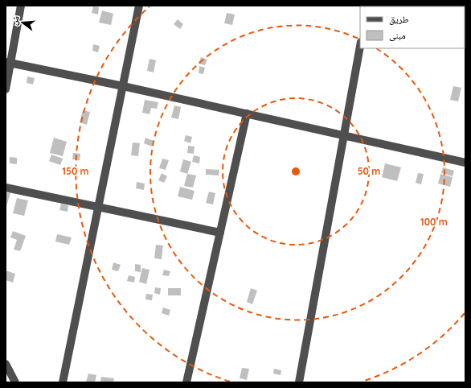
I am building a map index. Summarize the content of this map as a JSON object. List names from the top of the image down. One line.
{"legend":["طريق","مبنى"],"north":"left","rings":["50 m","150 m","100 m"]}
